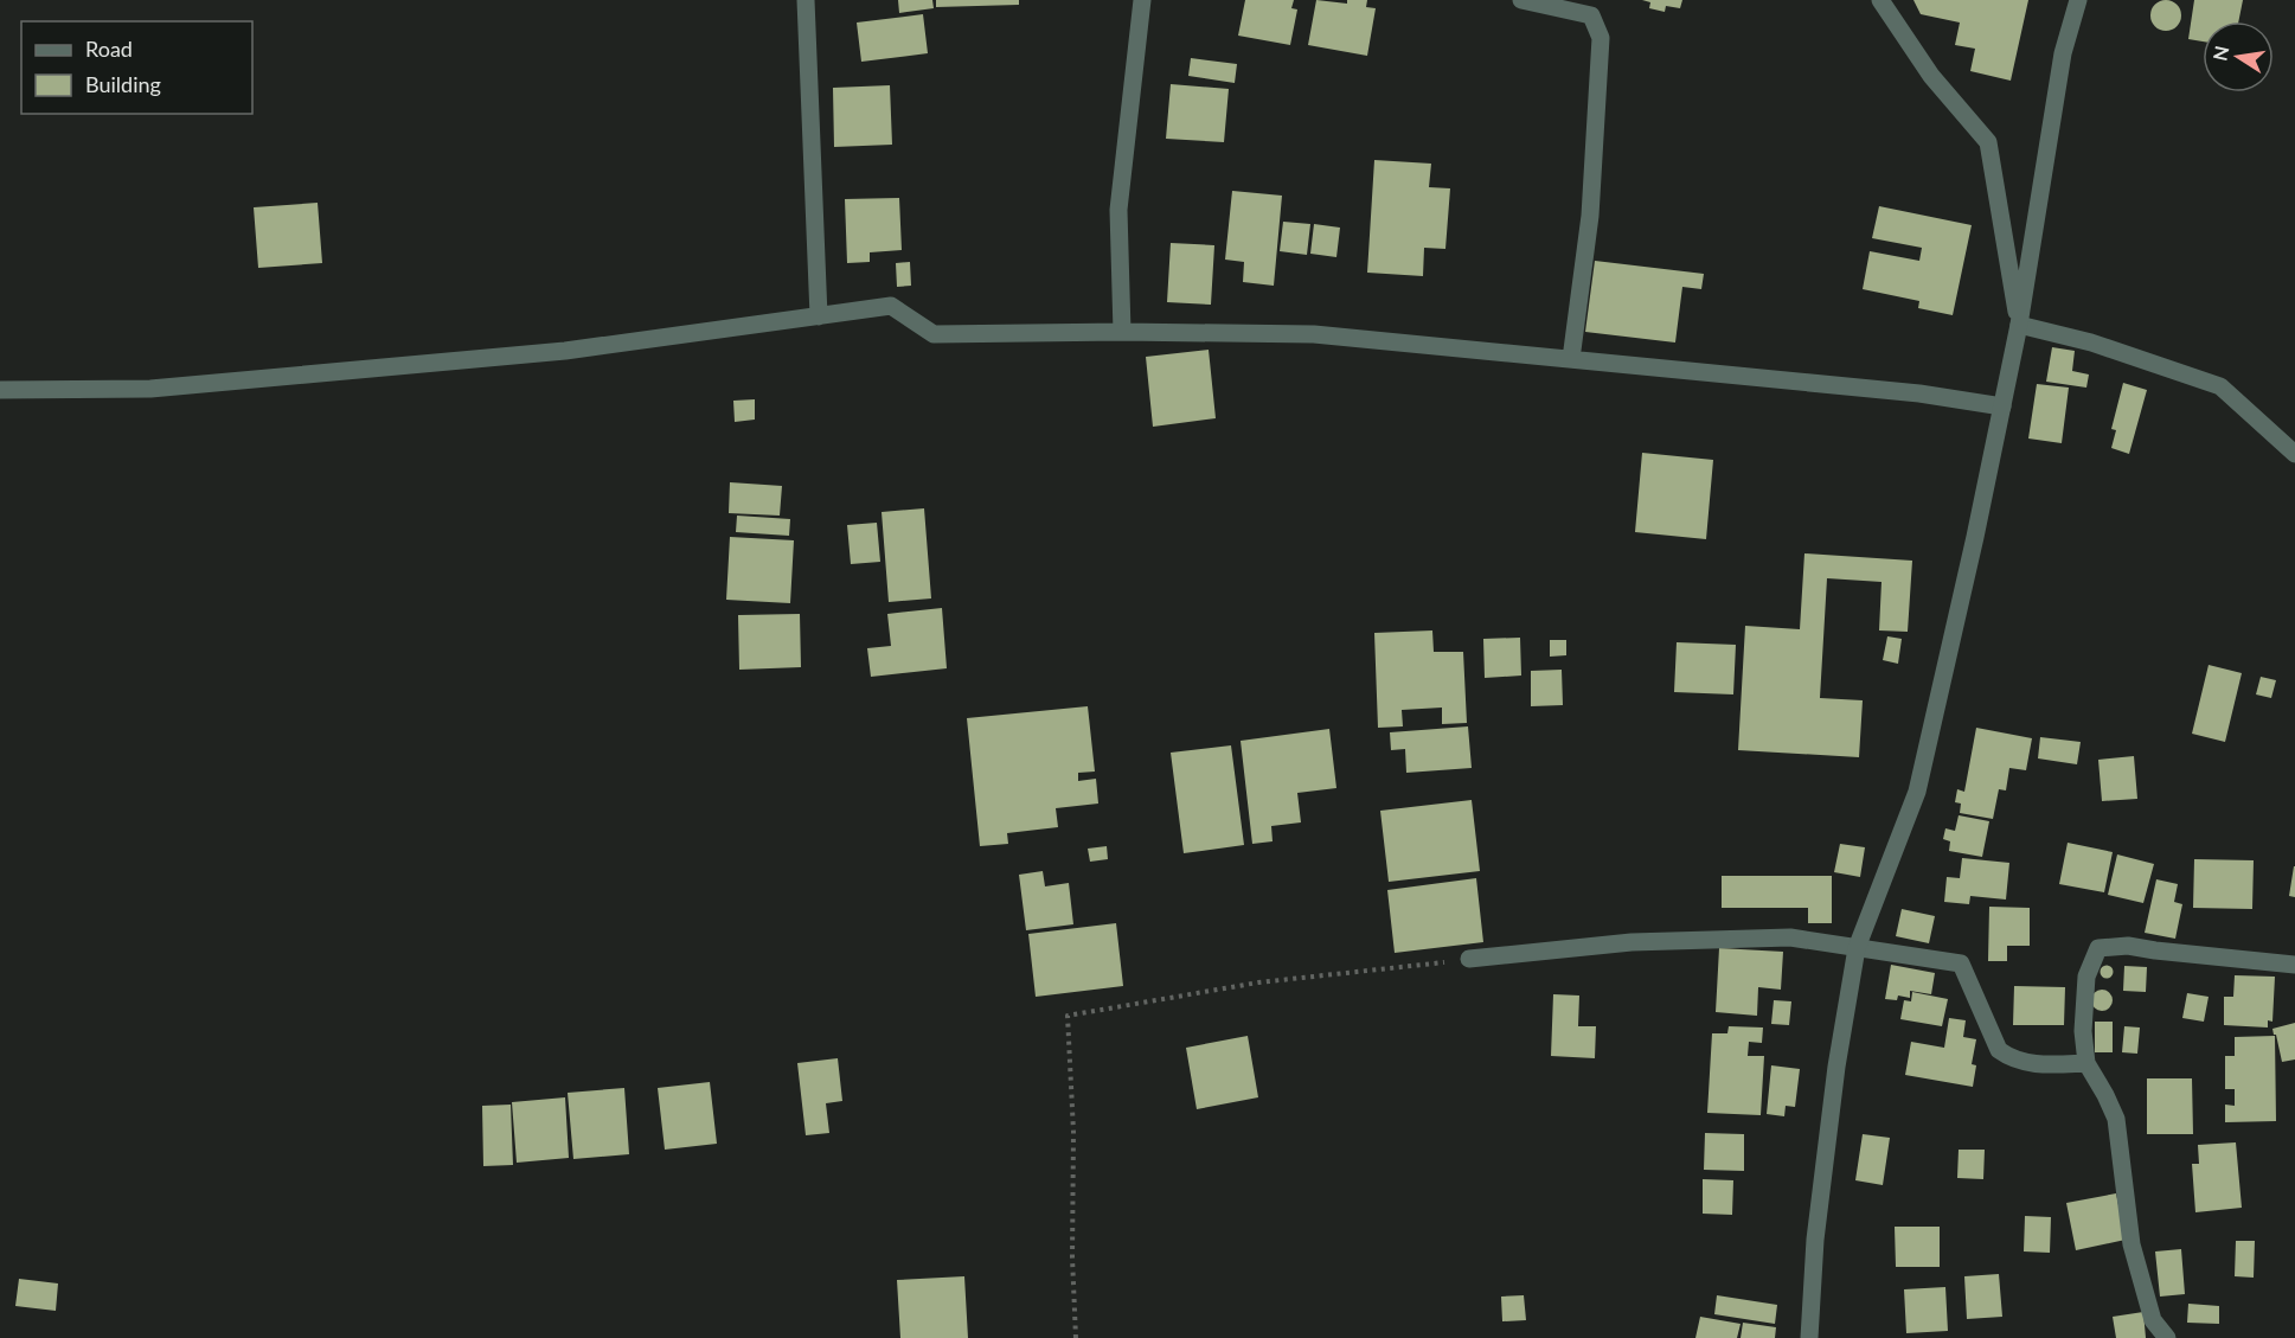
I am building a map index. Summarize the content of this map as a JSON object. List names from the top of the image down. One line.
{"legend":["Road","Building"],"north":"left"}
